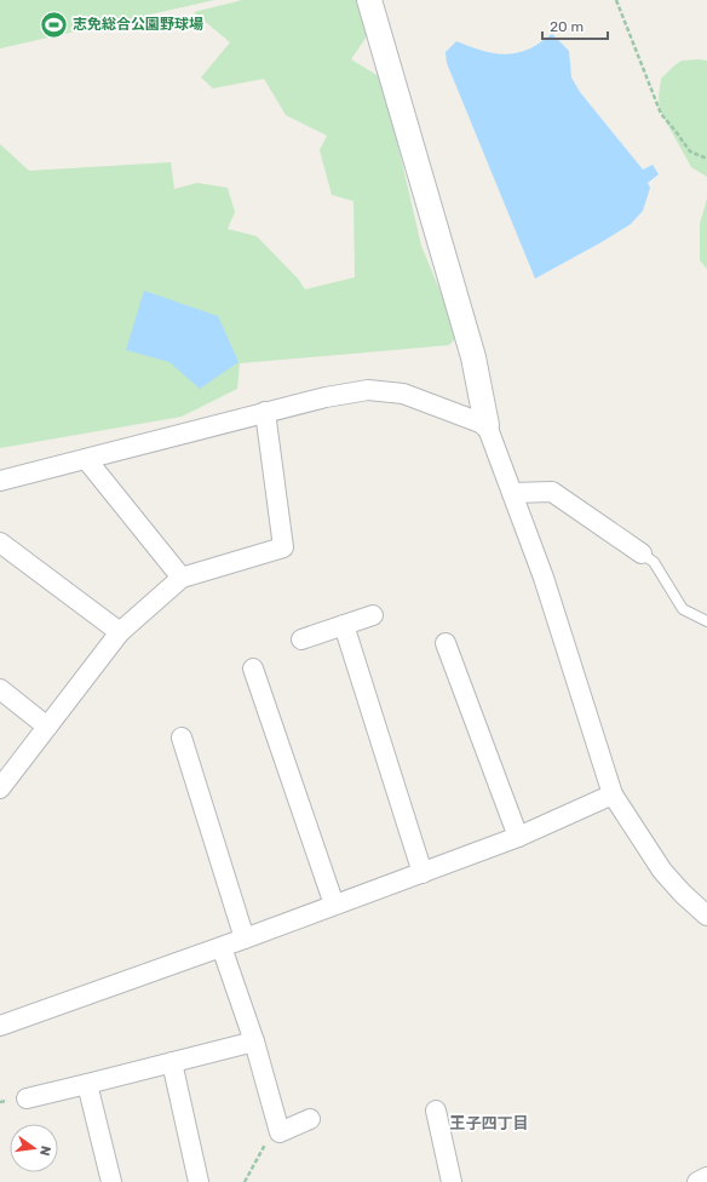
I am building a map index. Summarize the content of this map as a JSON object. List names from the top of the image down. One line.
{"districts":["王子四丁目"],"places":{"sports":["志免総合公園野球場"]},"scale_bar":"20 m","north":"right"}
